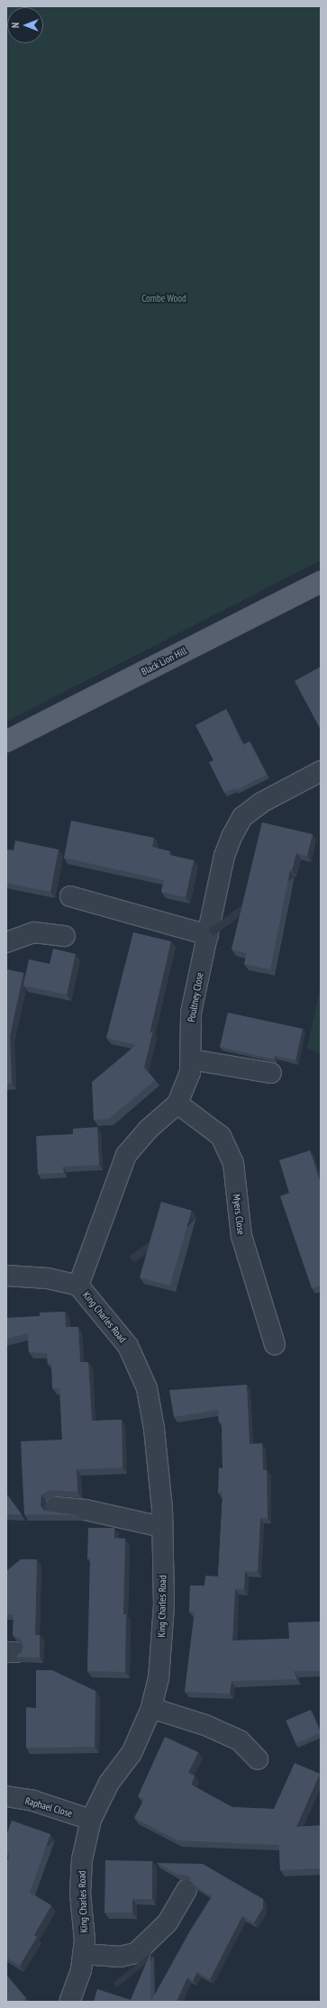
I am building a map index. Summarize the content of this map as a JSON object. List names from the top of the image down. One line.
{"streets":{"main road":["Black Lion Hill"],"street":["Poultney Close","Myers Close","King Charles Road","Raphael Close"]},"crossings":[["Poultney Close","Myers Close"],["Poultney Close","King Charles Road"],["King Charles Road","Raphael Close"]],"parks":["Combe Wood"],"north":"left"}
